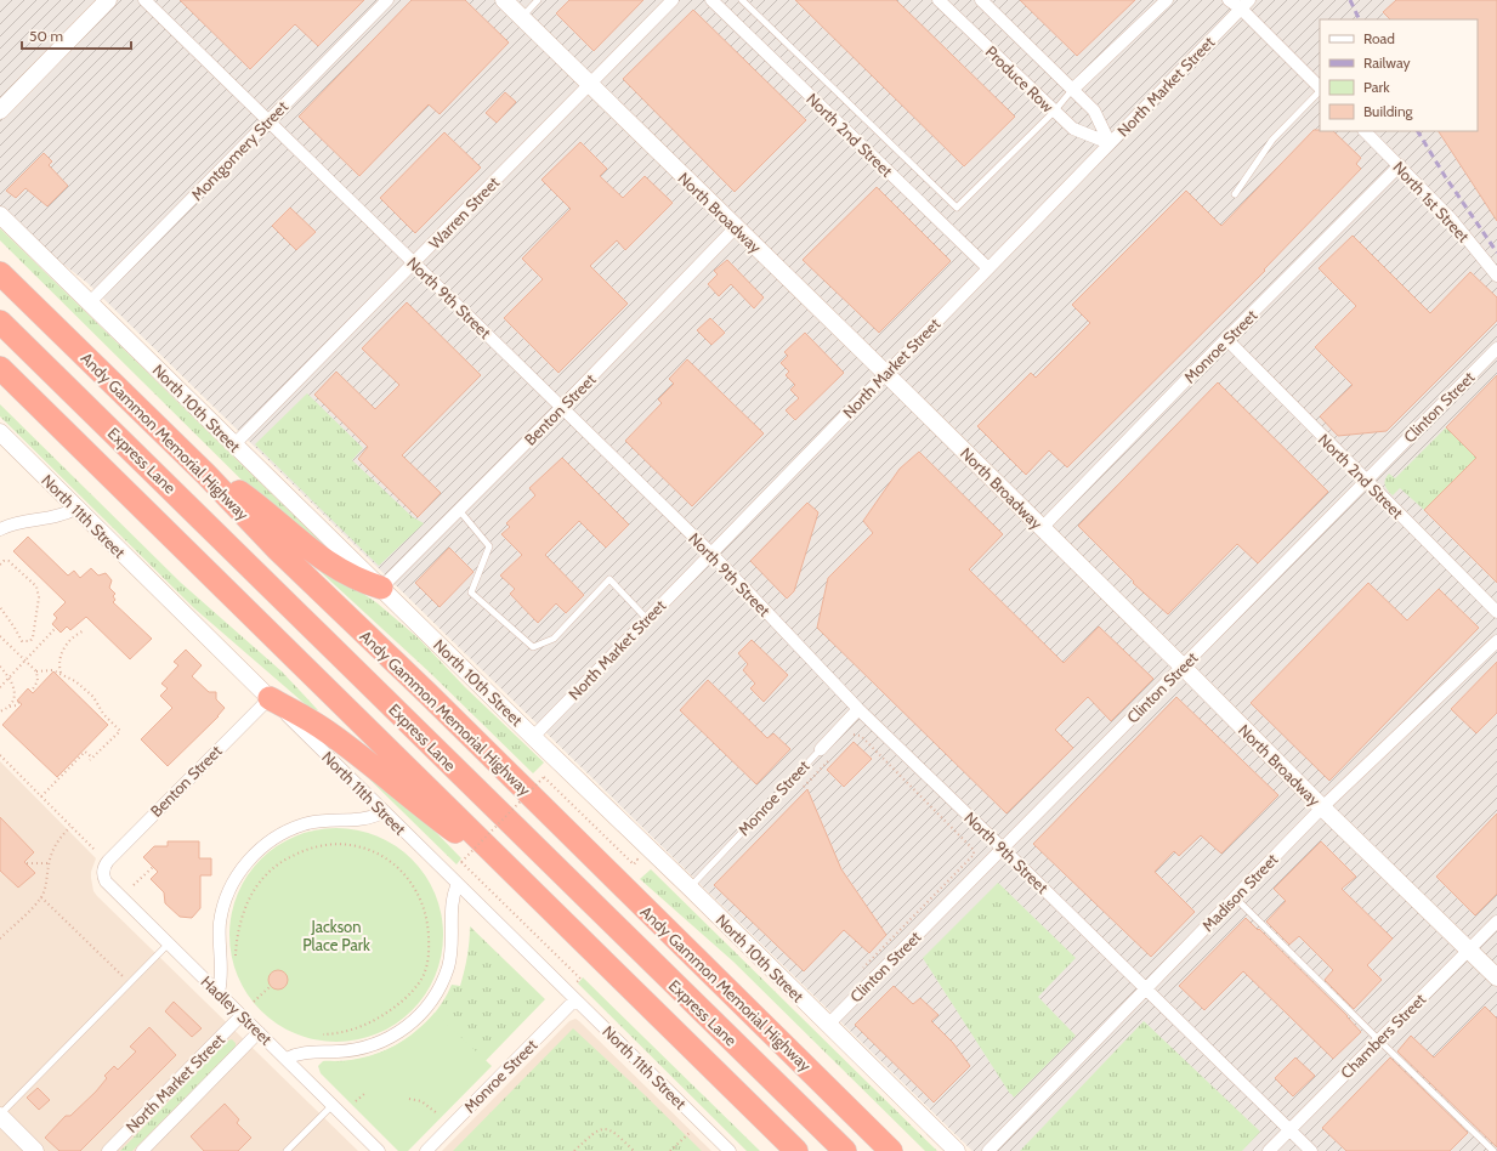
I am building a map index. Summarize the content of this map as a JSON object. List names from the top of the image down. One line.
{"streets":{"highway":["Andy Gammon Memorial Highway","Express Lane"],"street":["Produce Row","North Market Street","North 2nd Street","Montgomery Street","North 1st Street","Warren Street","North Broadway","North 9th Street","Monroe Street","Clinton Street","North 10th Street","Benton Street","North 11th Street","Madison Street","Hadley Street","Chambers Street"]},"crossings":[["Produce Row","North Market Street"],["North Market Street","North 2nd Street"],["North Market Street","North Broadway"],["North Market Street","North 9th Street"],["North Market Street","North 10th Street"],["North Market Street","Hadley Street"],["North 2nd Street","Monroe Street"],["North 2nd Street","Clinton Street"],["Montgomery Street","North 9th Street"],["Montgomery Street","North 10th Street"],["North 1st Street","Monroe Street"],["Warren Street","North Broadway"],["Warren Street","North 9th Street"],["Warren Street","North 10th Street"],["North Broadway","Monroe Street"],["North Broadway","Clinton Street"],["North Broadway","Benton Street"],["North Broadway","Madison Street"],["North Broadway","Chambers Street"],["North 9th Street","Monroe Street"],["North 9th Street","Clinton Street"],["North 9th Street","Benton Street"],["North 9th Street","Madison Street"],["North 9th Street","Chambers Street"],["Monroe Street","North 10th Street"],["Monroe Street","North 11th Street"],["Clinton Street","North 10th Street"],["North 10th Street","Benton Street"],["Benton Street","North 11th Street"],["Benton Street","Hadley Street"]],"parks":["Jackson Place Park"],"legend":["Road","Railway","Park","Building"],"scale_bar":"50 m"}
